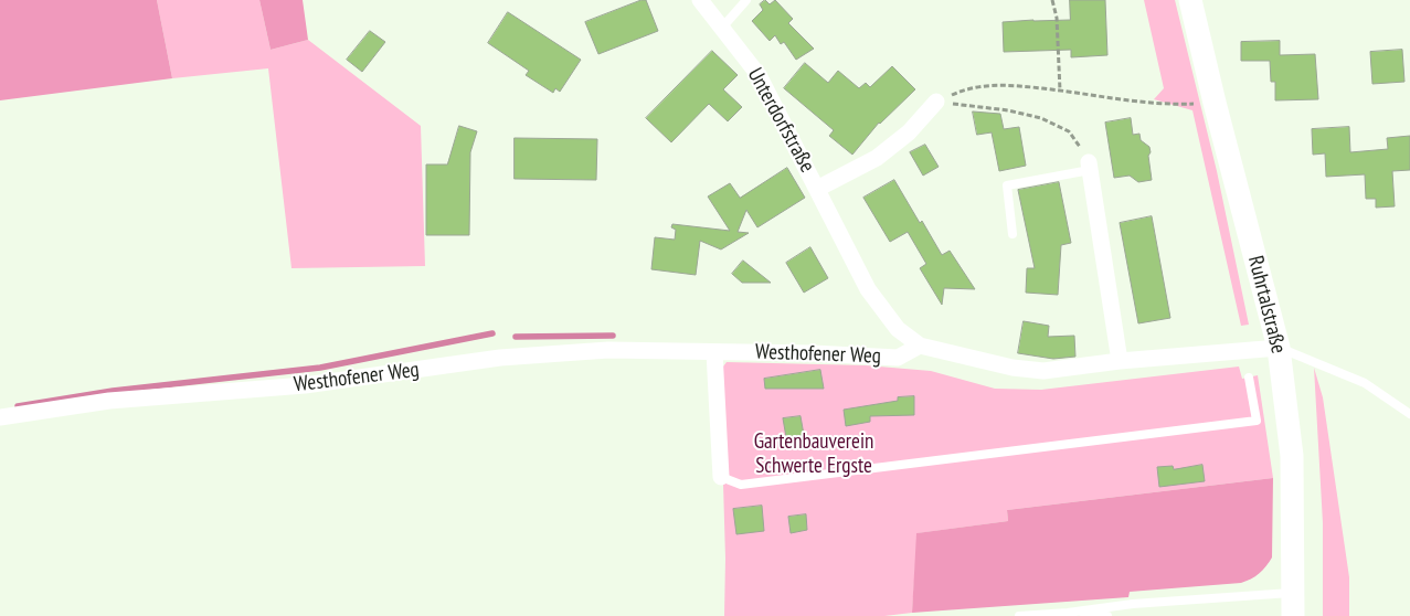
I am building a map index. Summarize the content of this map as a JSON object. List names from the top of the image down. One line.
{"streets":{"main road":["Ruhrtalstraße"],"street":["Unterdorfstraße","Westhofener Weg"]},"crossings":[["Unterdorfstraße","Ruhrtalstraße"],["Unterdorfstraße","Westhofener Weg"]],"parks":["Gartenbauverein Schwerte Ergste"]}
